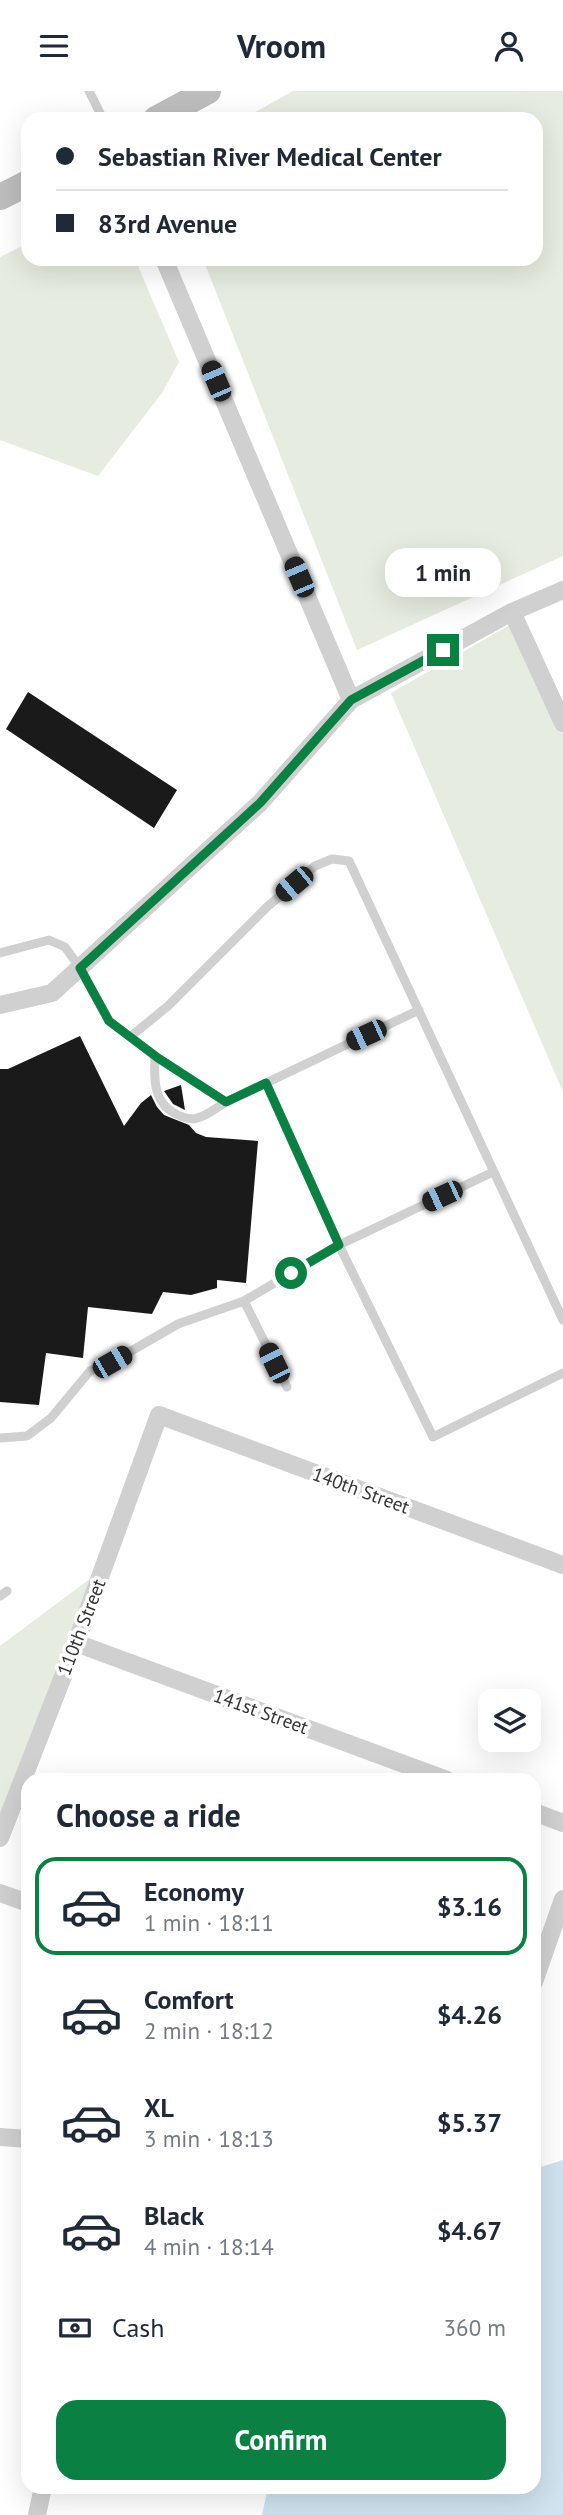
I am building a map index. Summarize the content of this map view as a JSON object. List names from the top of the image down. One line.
{"streets":{"street":["140th Street","110th Street","141st Street"]},"crossings":[["140th Street","110th Street"],["110th Street","141st Street"]],"page":{"header":"Vroom","banner":["Sebastian River Medical Center","83rd Avenue"],"bubble":"1 min","heading":"Choose a ride","list":[{"name":"Economy","note":"1 min · 18:11","value":"$3.16"},{"name":"Comfort","note":"2 min · 18:12","value":"$4.26"},{"name":"XL","note":"3 min · 18:13","value":"$5.37"},{"name":"Black","note":"4 min · 18:14","value":"$4.67"}],"pay":["Cash","360 m"],"buttons":"Confirm"}}
